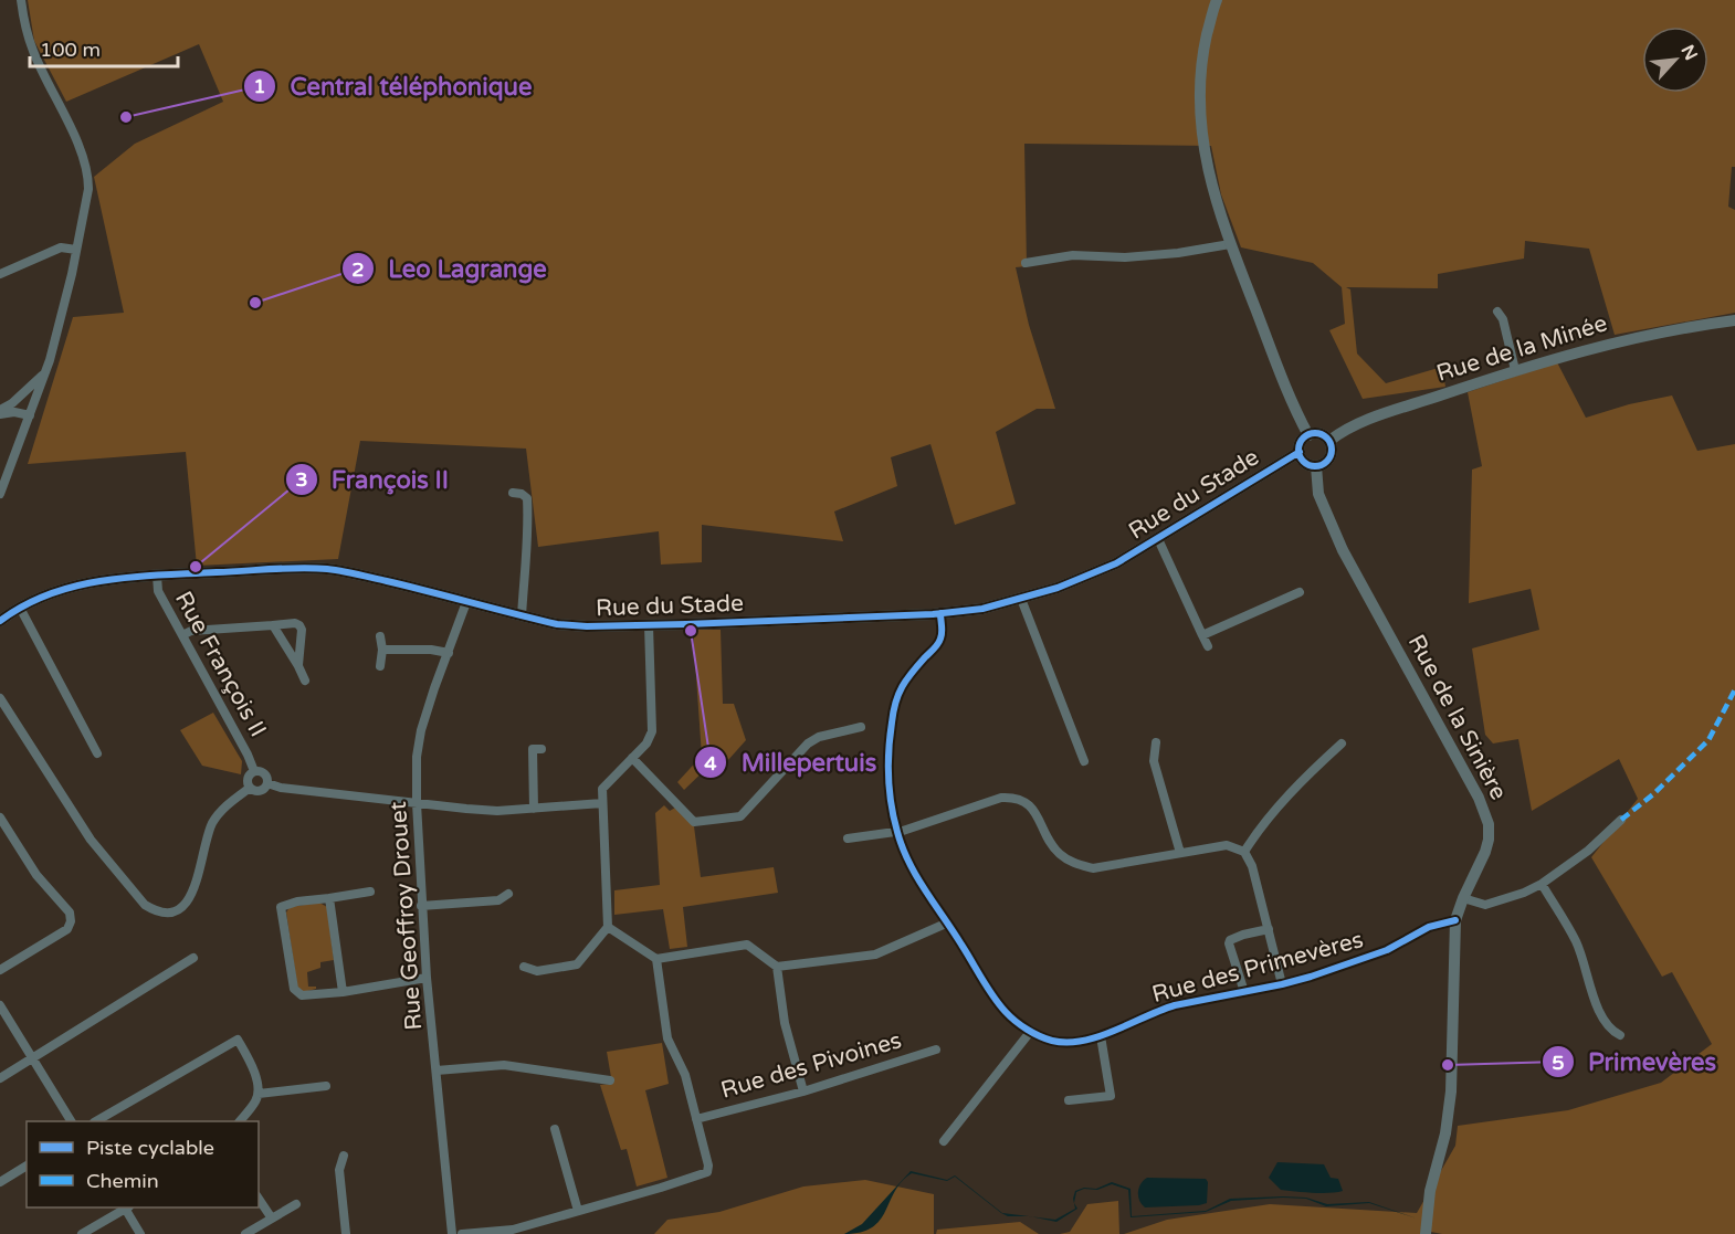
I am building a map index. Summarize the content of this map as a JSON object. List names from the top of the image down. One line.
{"streets":{"street":["Rue de la Minée","Rue du Stade","Rue François II","Rue de la Sinière","Rue Geoffroy Drouet","Rue des Primevères","Rue des Pivoines"]},"crossings":[["Rue de la Minée","Rue du Stade"],["Rue de la Minée","Rue de la Sinière"],["Rue du Stade","Rue François II"],["Rue du Stade","Rue de la Sinière"],["Rue du Stade","Rue Geoffroy Drouet"],["Rue du Stade","Rue des Primevères"],["Rue de la Sinière","Rue des Primevères"]],"places":["Central téléphonique","Leo Lagrange","François II","Millepertuis","Primevères"],"legend":["Piste cyclable","Chemin"],"scale_bar":"100 m","north":"top right"}
